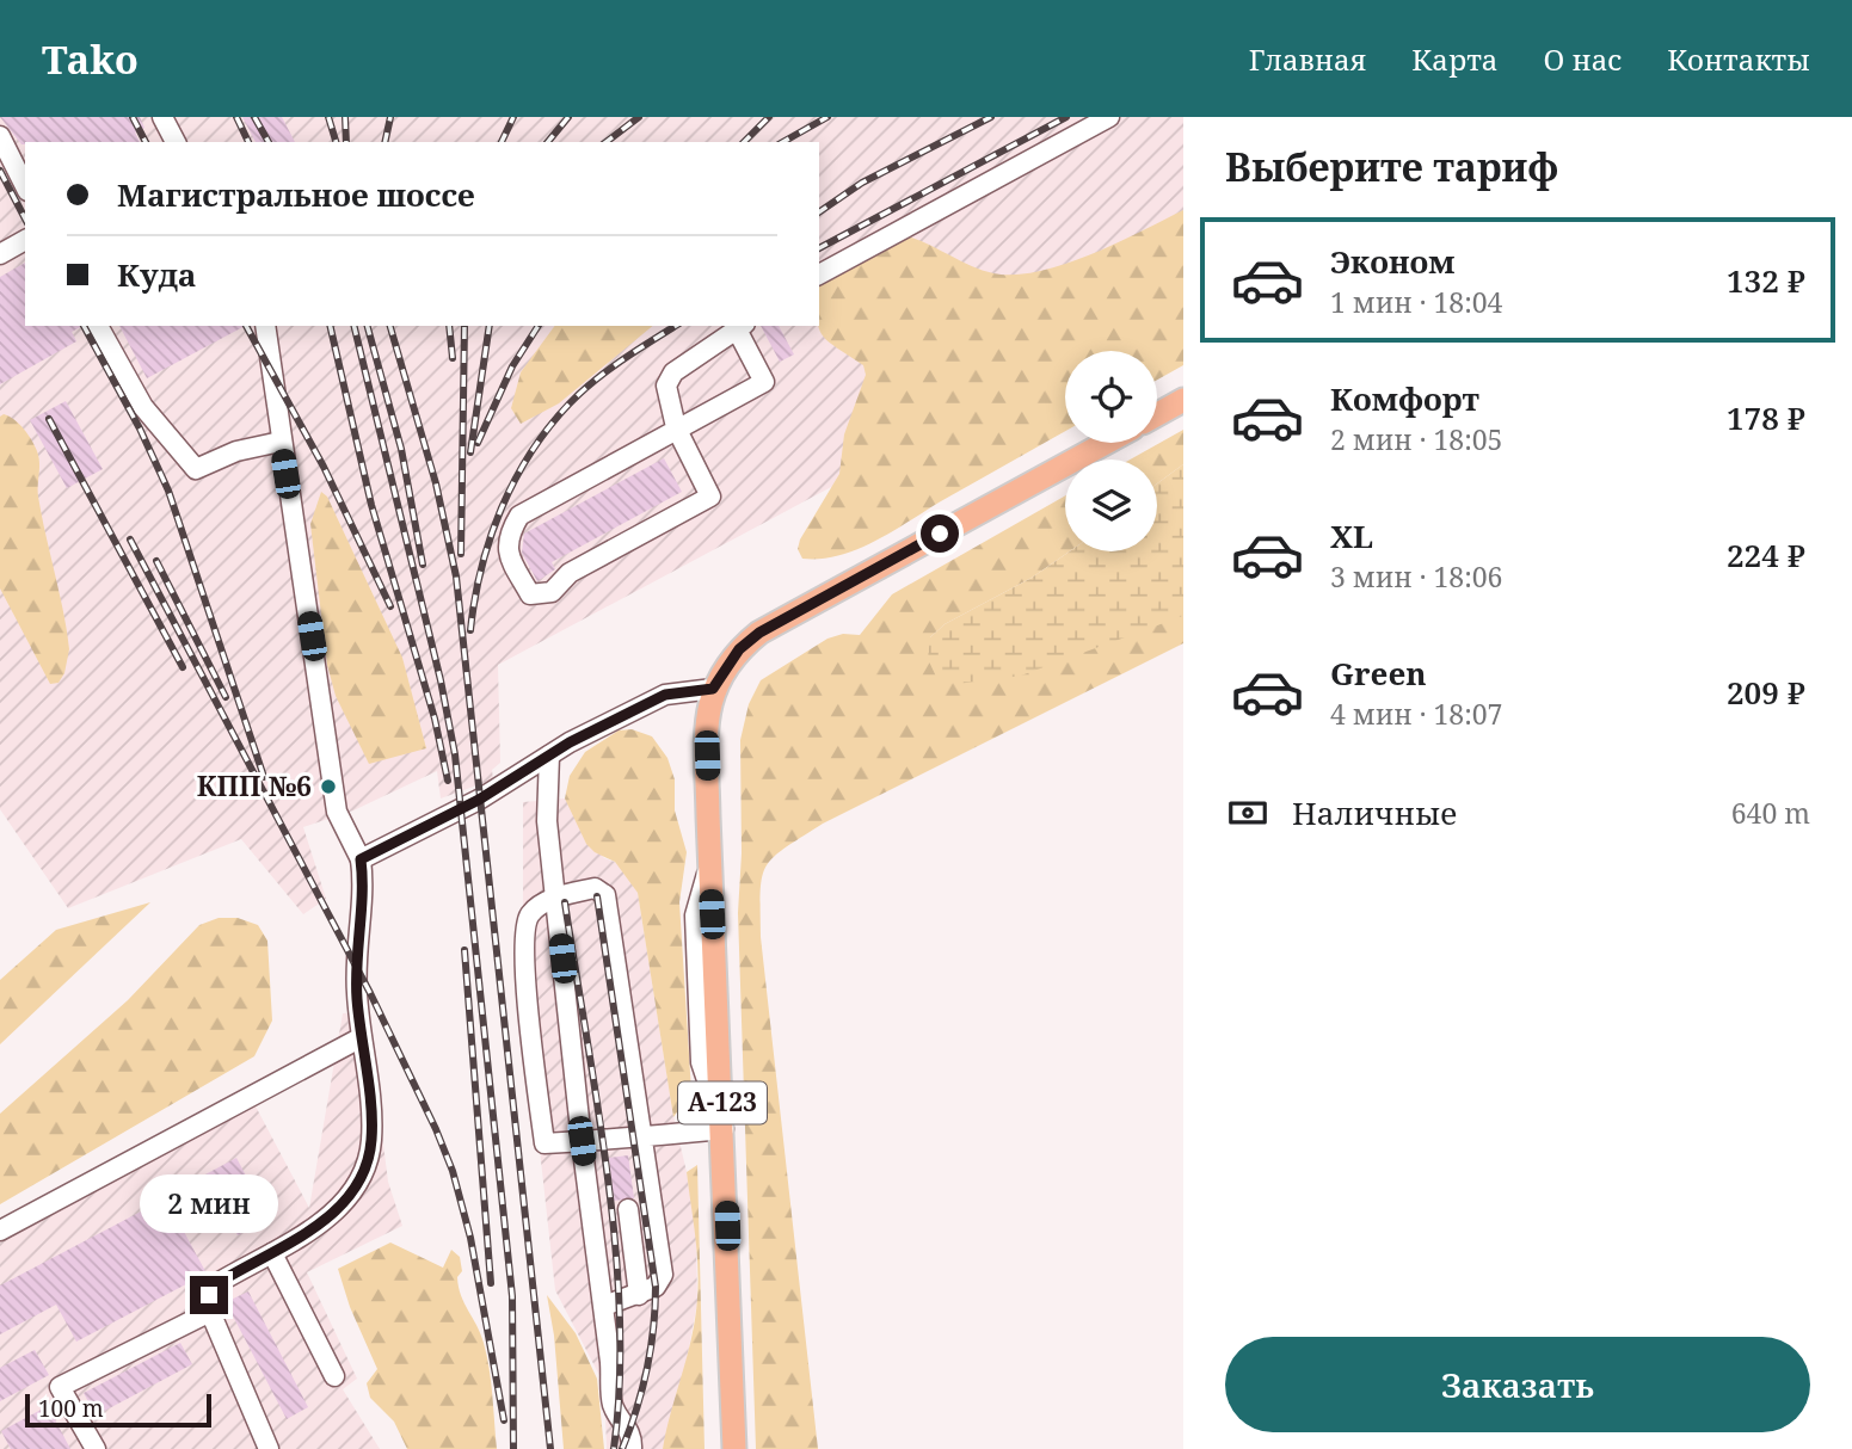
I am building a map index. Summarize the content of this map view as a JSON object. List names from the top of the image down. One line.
{"streets":{"main road":["А-123"]},"places":["КПП №6"],"scale_bar":"100 m","page":{"header":"Tako","nav":["Главная","Карта","О нас","Контакты"],"heading":"Выберите тариф","banner":["Магистральное шоссе","Куда"],"list":[{"name":"Эконом","note":"1 мин · 18:04","value":"132 ₽"},{"name":"Комфорт","note":"2 мин · 18:05","value":"178 ₽"},{"name":"XL","note":"3 мин · 18:06","value":"224 ₽"},{"name":"Green","note":"4 мин · 18:07","value":"209 ₽"}],"pay":["Наличные","640 m"],"bubble":"2 мин","buttons":"Заказать","scale":"100 m"}}
